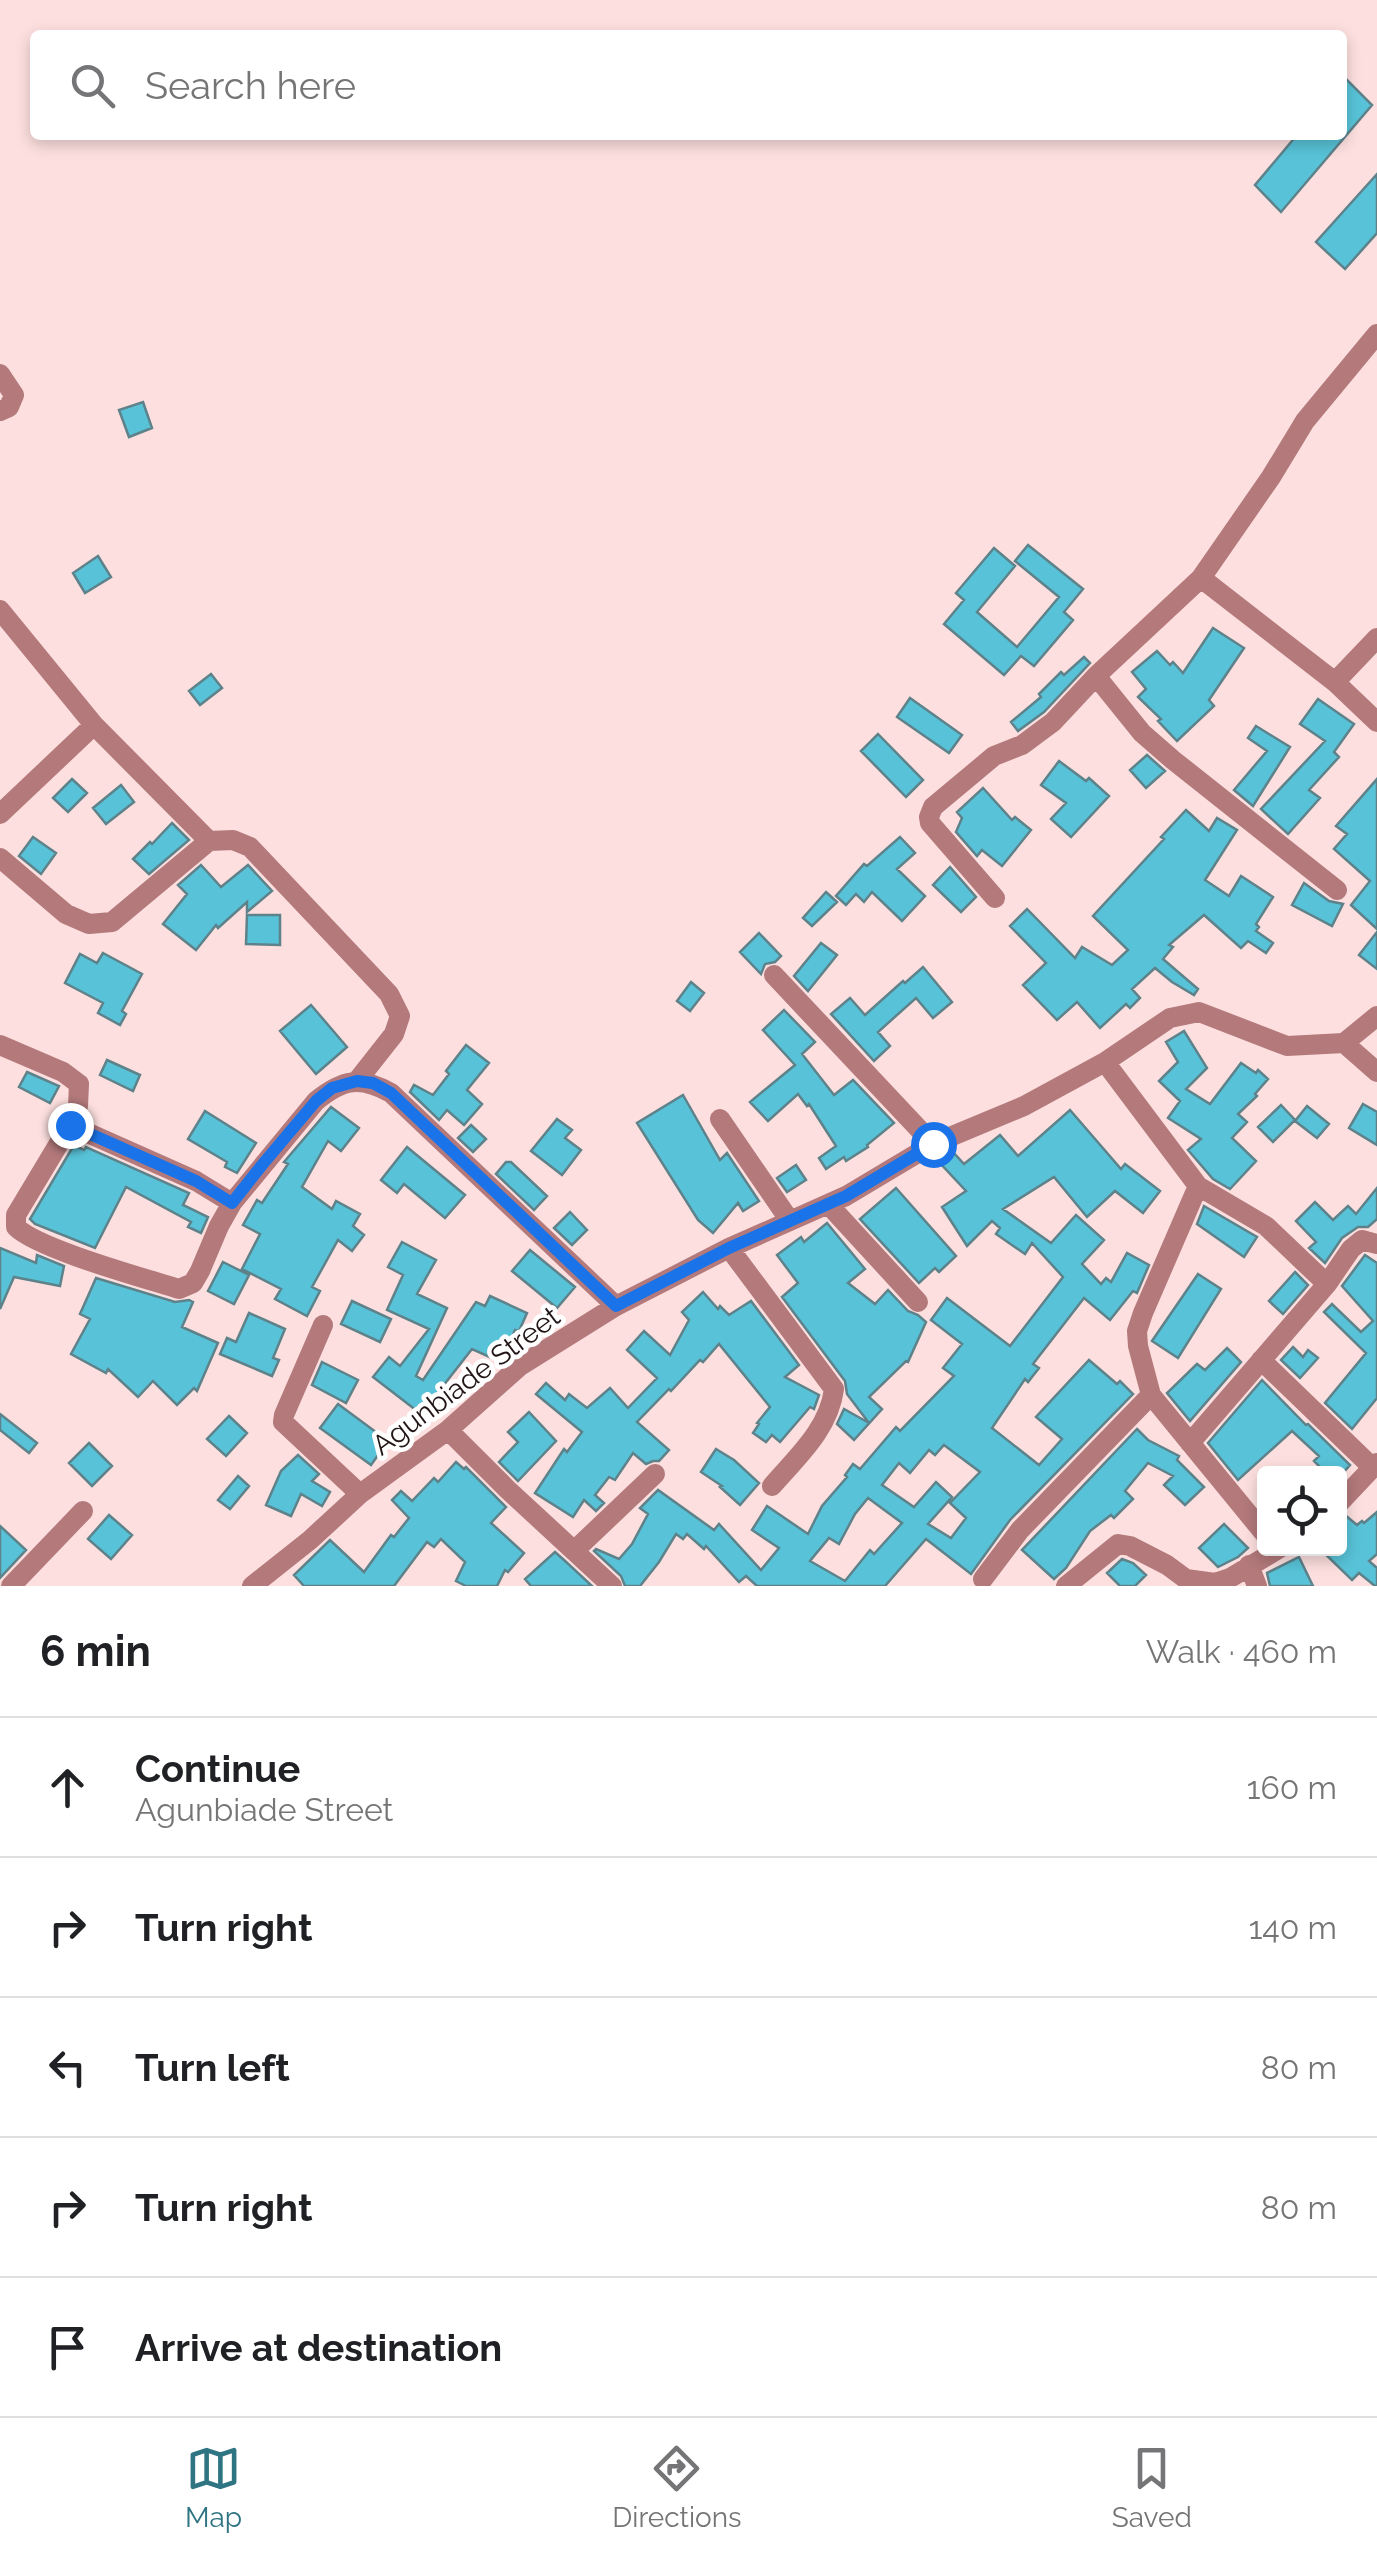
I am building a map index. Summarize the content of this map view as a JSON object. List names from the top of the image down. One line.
{"streets":{"street":["Agunbiade Street"]},"page":{"search":"Search here","heading":["6 min","Walk · 460 m"],"list":[["Continue","Agunbiade Street","160 m"],["Turn right","140 m"],["Turn left","80 m"],["Turn right","80 m"],"Arrive at destination"],"nav":["Map","Directions","Saved"]}}
